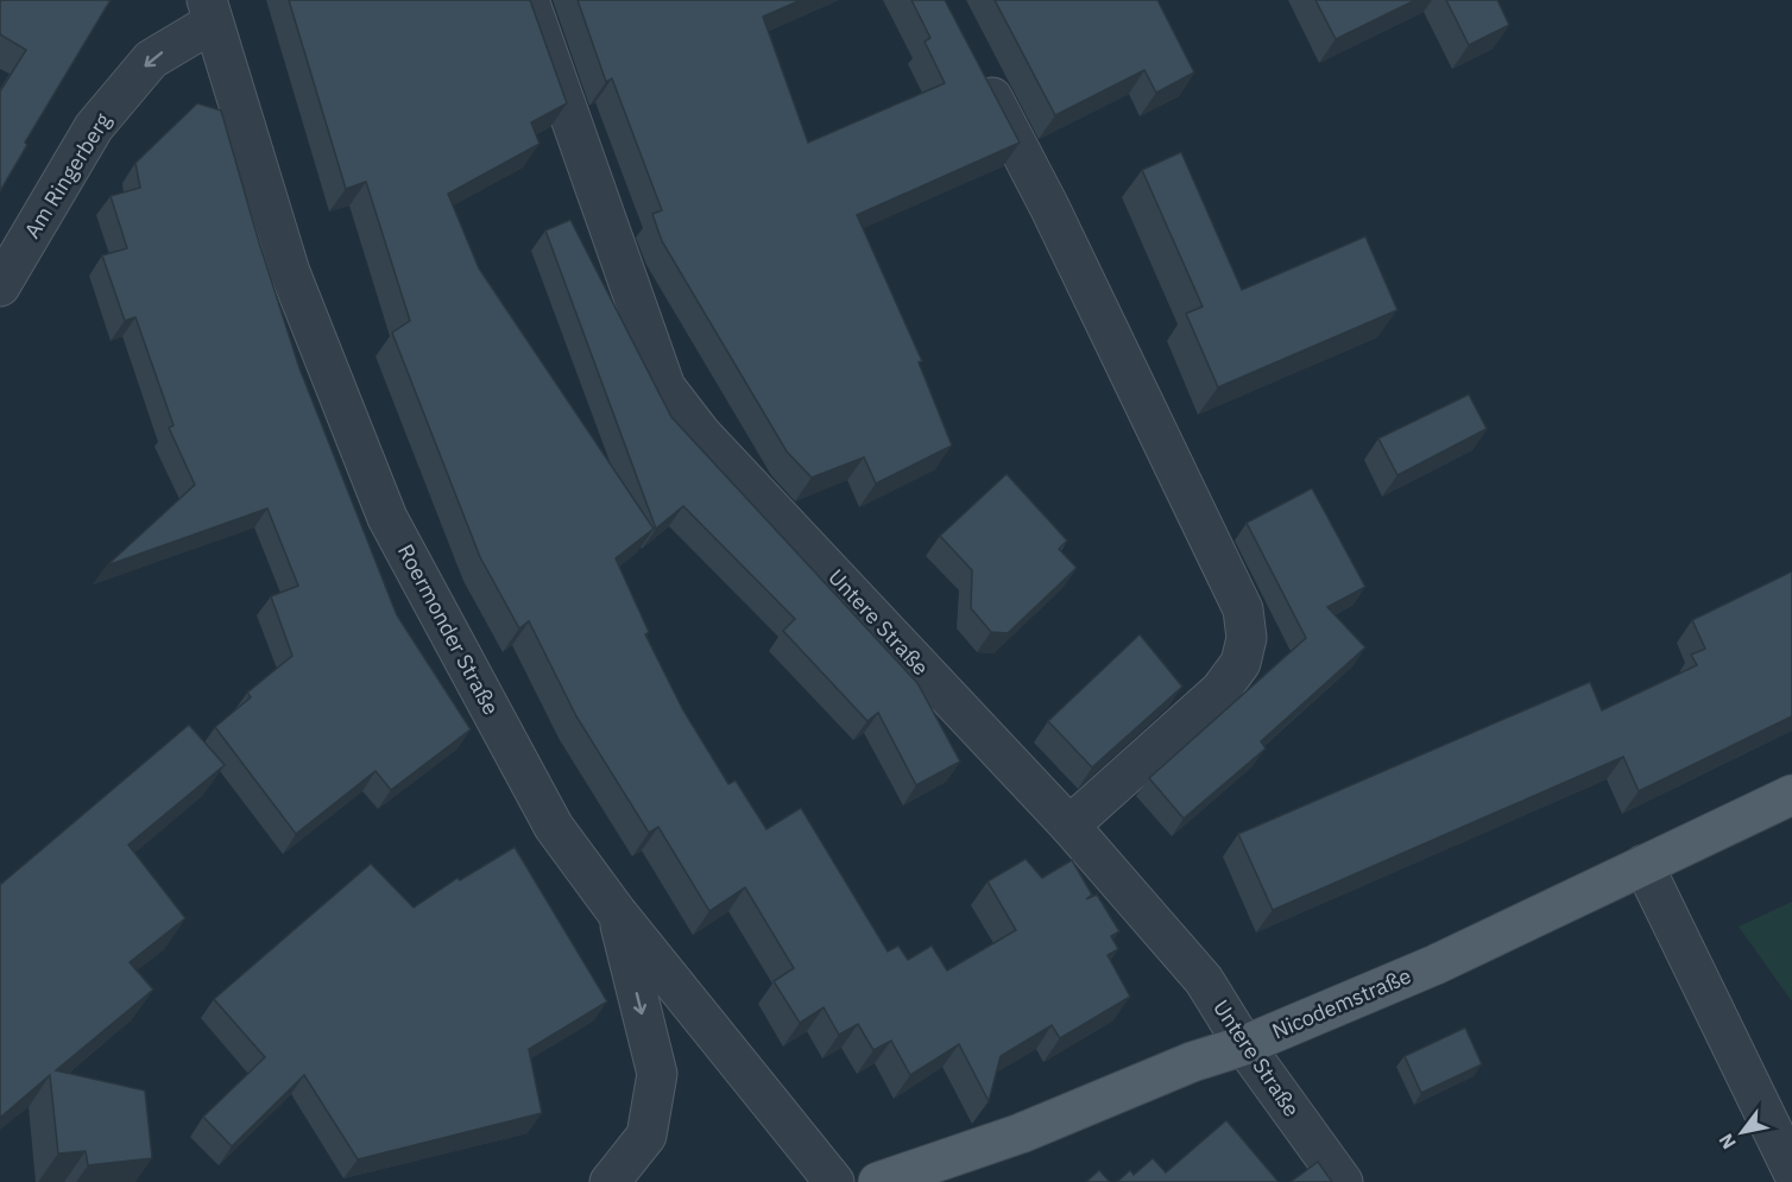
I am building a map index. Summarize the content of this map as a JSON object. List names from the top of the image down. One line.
{"streets":{"main road":["Nicodemstraße"],"street":["Am Ringerberg","Untere Straße","Roermonder Straße"]},"crossings":[["Am Ringerberg","Roermonder Straße"],["Untere Straße","Nicodemstraße"]],"one_way":["Am Ringerberg"],"north":"bottom left"}
